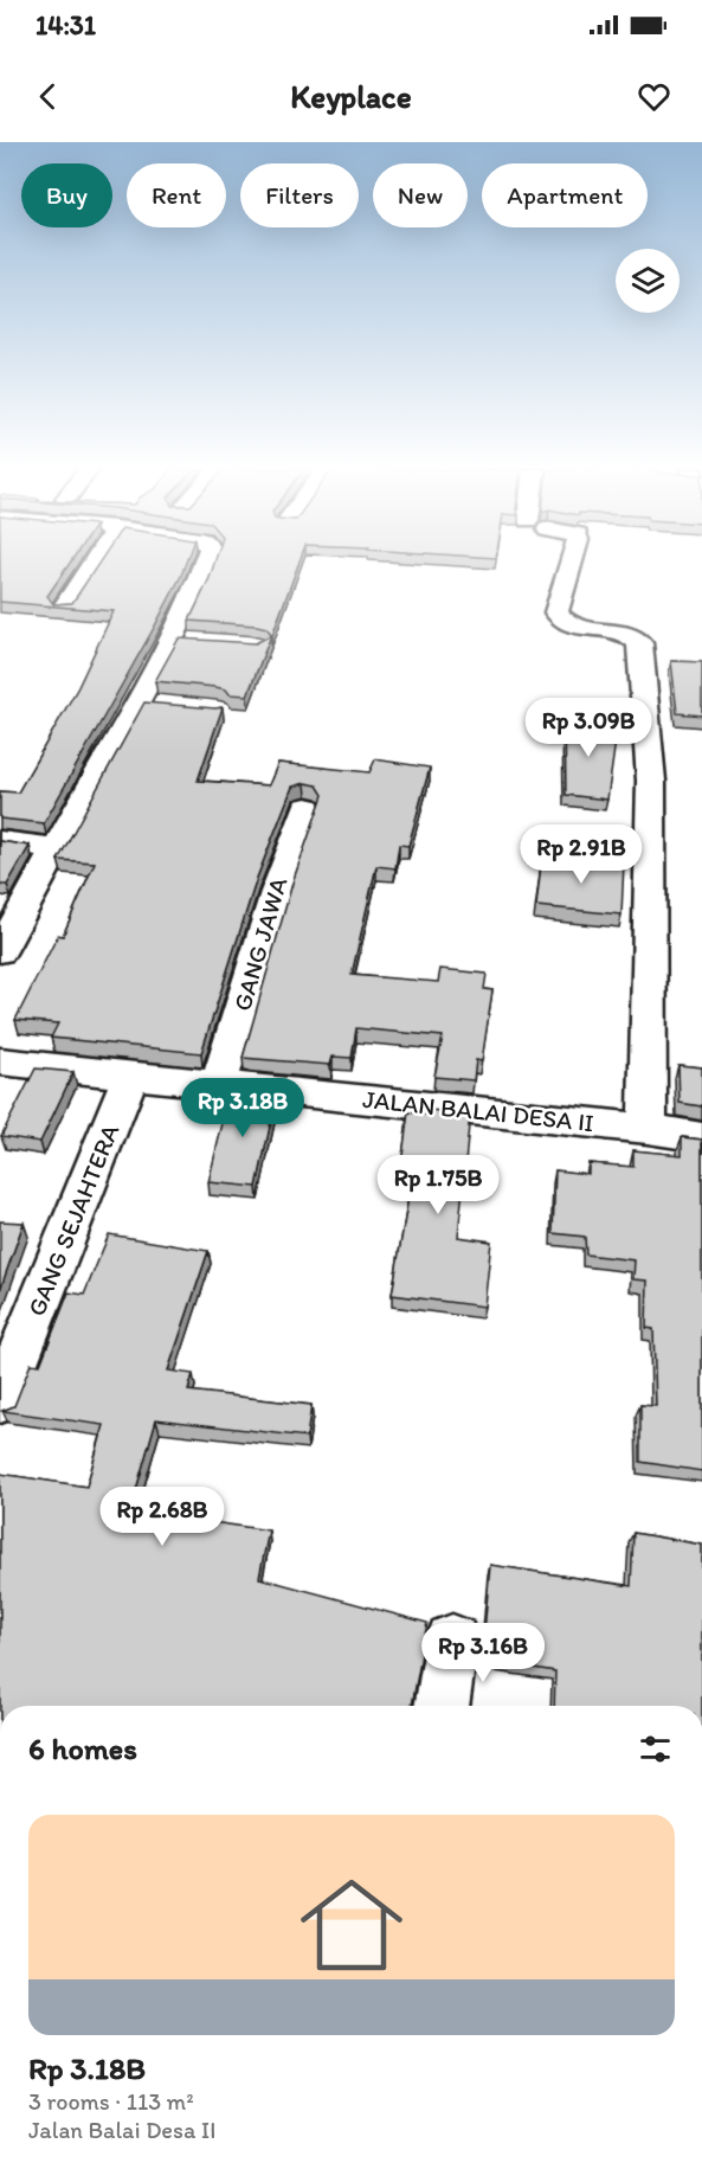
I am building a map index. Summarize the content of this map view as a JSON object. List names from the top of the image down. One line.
{"streets":{"street":["GANG JAWA","JALAN BALAI DESA II","GANG SEJAHTERA"]},"crossings":[["GANG JAWA","JALAN BALAI DESA II"],["JALAN BALAI DESA II","GANG SEJAHTERA"]],"page":{"status":"14:31","header":"Keyplace","chip":["Buy","Rent","Filters","New","Apartment"],"price":["Rp 3.09B","Rp 2.91B","Rp 3.18B","Rp 1.75B","Rp 2.68B","Rp 3.16B"],"heading":"6 homes","list":[{"name":"Rp 3.18B","note":"3 rooms · 113 m² · Jalan Balai Desa II"}]}}
